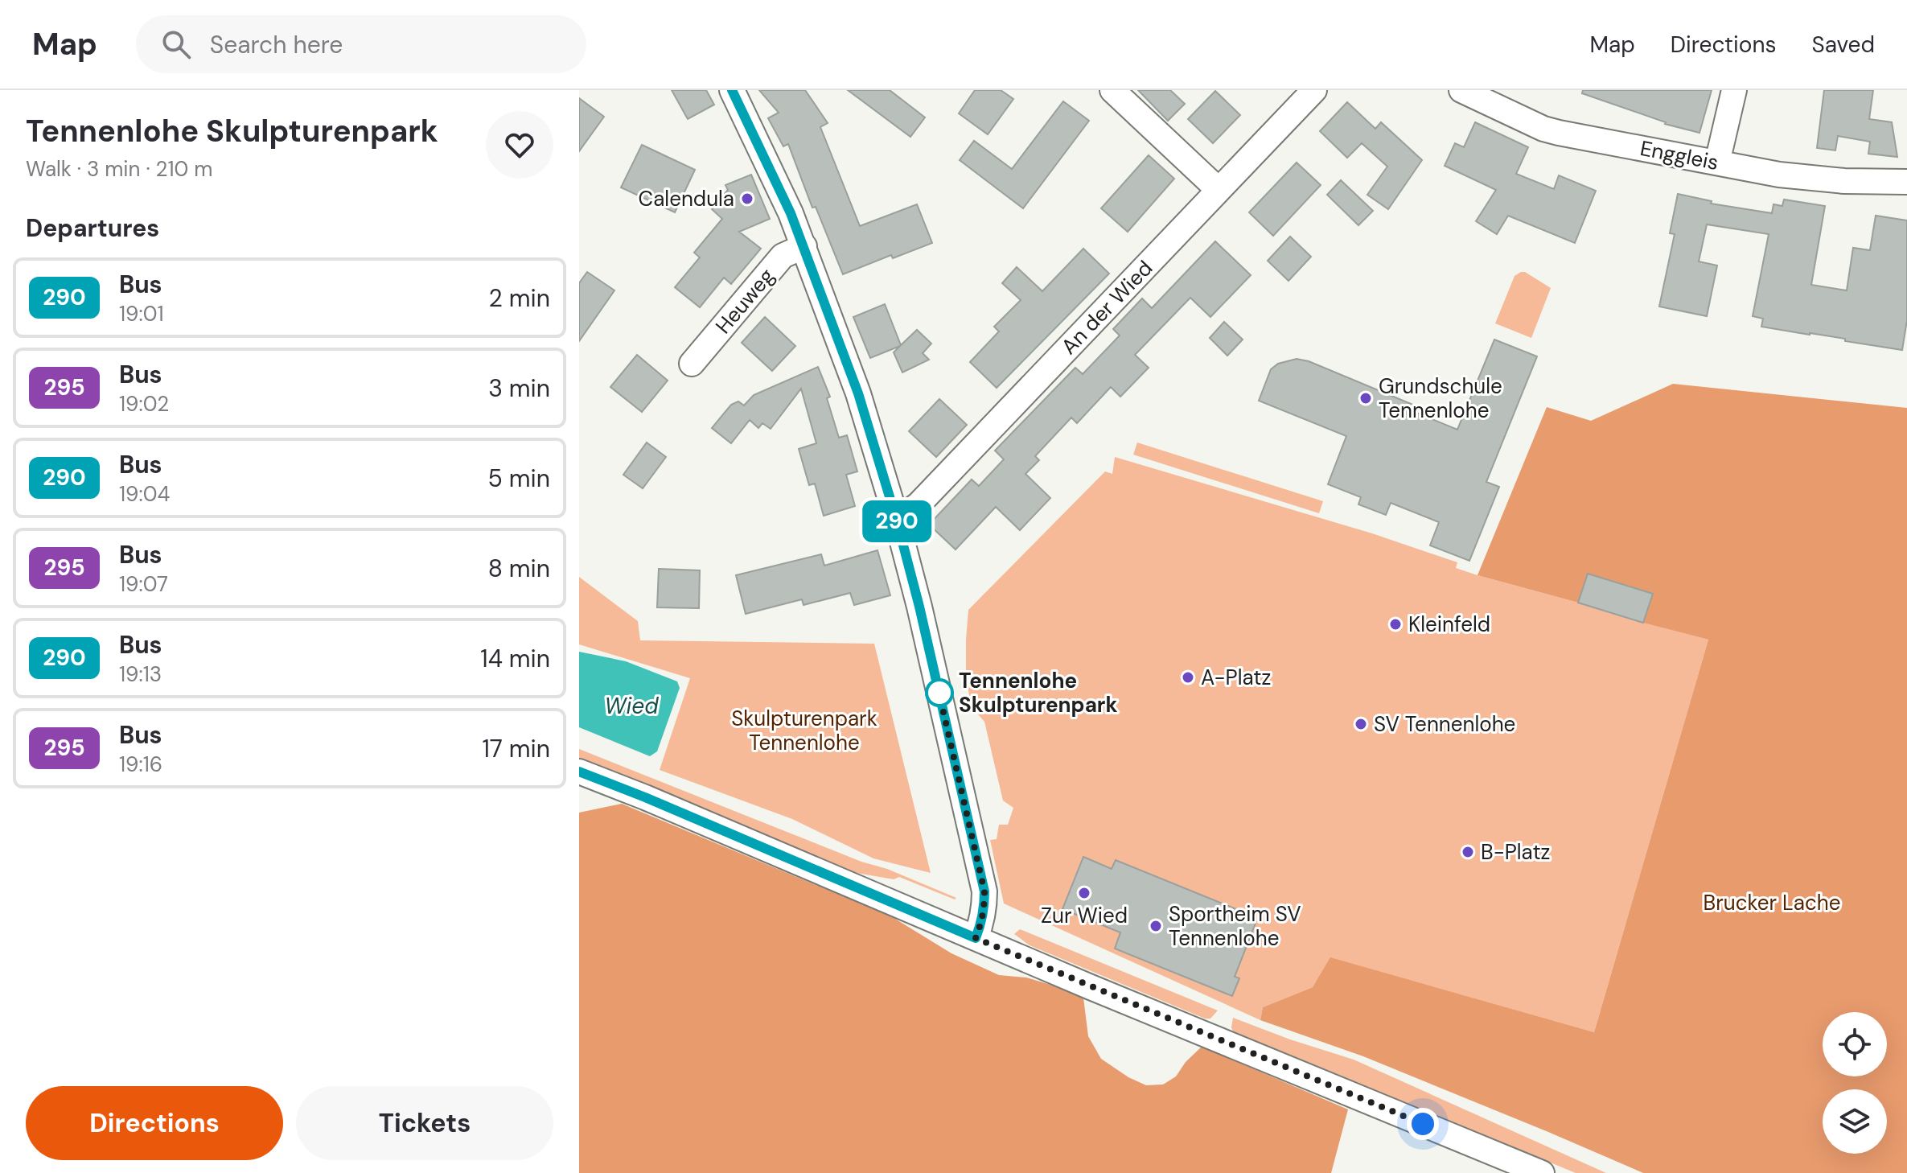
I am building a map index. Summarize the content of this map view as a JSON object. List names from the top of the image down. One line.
{"streets":{"street":["Enggleis","Heuweg","An der Wied"]},"water":["Wied"],"parks":["Skulpturenpark Tennenlohe","Brucker Lache"],"places":["Calendula","Grundschule Tennenlohe","Kleinfeld","A-Platz","Tennenlohe Skulpturenpark","SV Tennenlohe","B-Platz","Zur Wied","Sportheim SV Tennenlohe"],"lines":["bus line 290"],"page":{"header":"Map","search":"Search here","nav":["Map","Directions","Saved"],"heading":[["Tennenlohe Skulpturenpark","Walk · 3 min · 210 m"],"Departures"],"on_map":"290","list":[{"mark":"290","name":"Bus","note":"19:01","value":"2 min"},{"mark":"295","name":"Bus","note":"19:02","value":"3 min"},{"mark":"290","name":"Bus","note":"19:04","value":"5 min"},{"mark":"295","name":"Bus","note":"19:07","value":"8 min"},{"mark":"290","name":"Bus","note":"19:13","value":"14 min"},{"mark":"295","name":"Bus","note":"19:16","value":"17 min"}],"buttons":["Directions","Tickets"]}}
